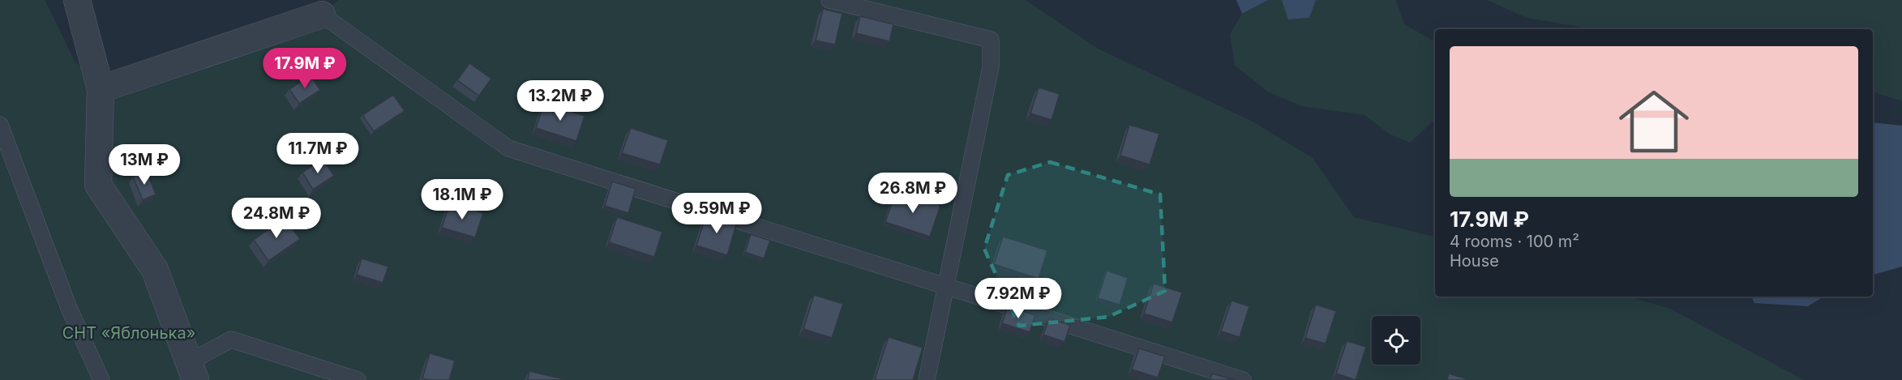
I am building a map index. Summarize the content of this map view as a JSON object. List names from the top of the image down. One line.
{"parks":["СНТ «Яблонька»"],"page":{"list":[{"name":"17.9M ₽","note":"4 rooms · 100 m² · House"}],"price":["17.9M ₽","13.2M ₽","11.7M ₽","13M ₽","26.8M ₽","18.1M ₽","9.59M ₽","24.8M ₽","7.92M ₽"]}}
